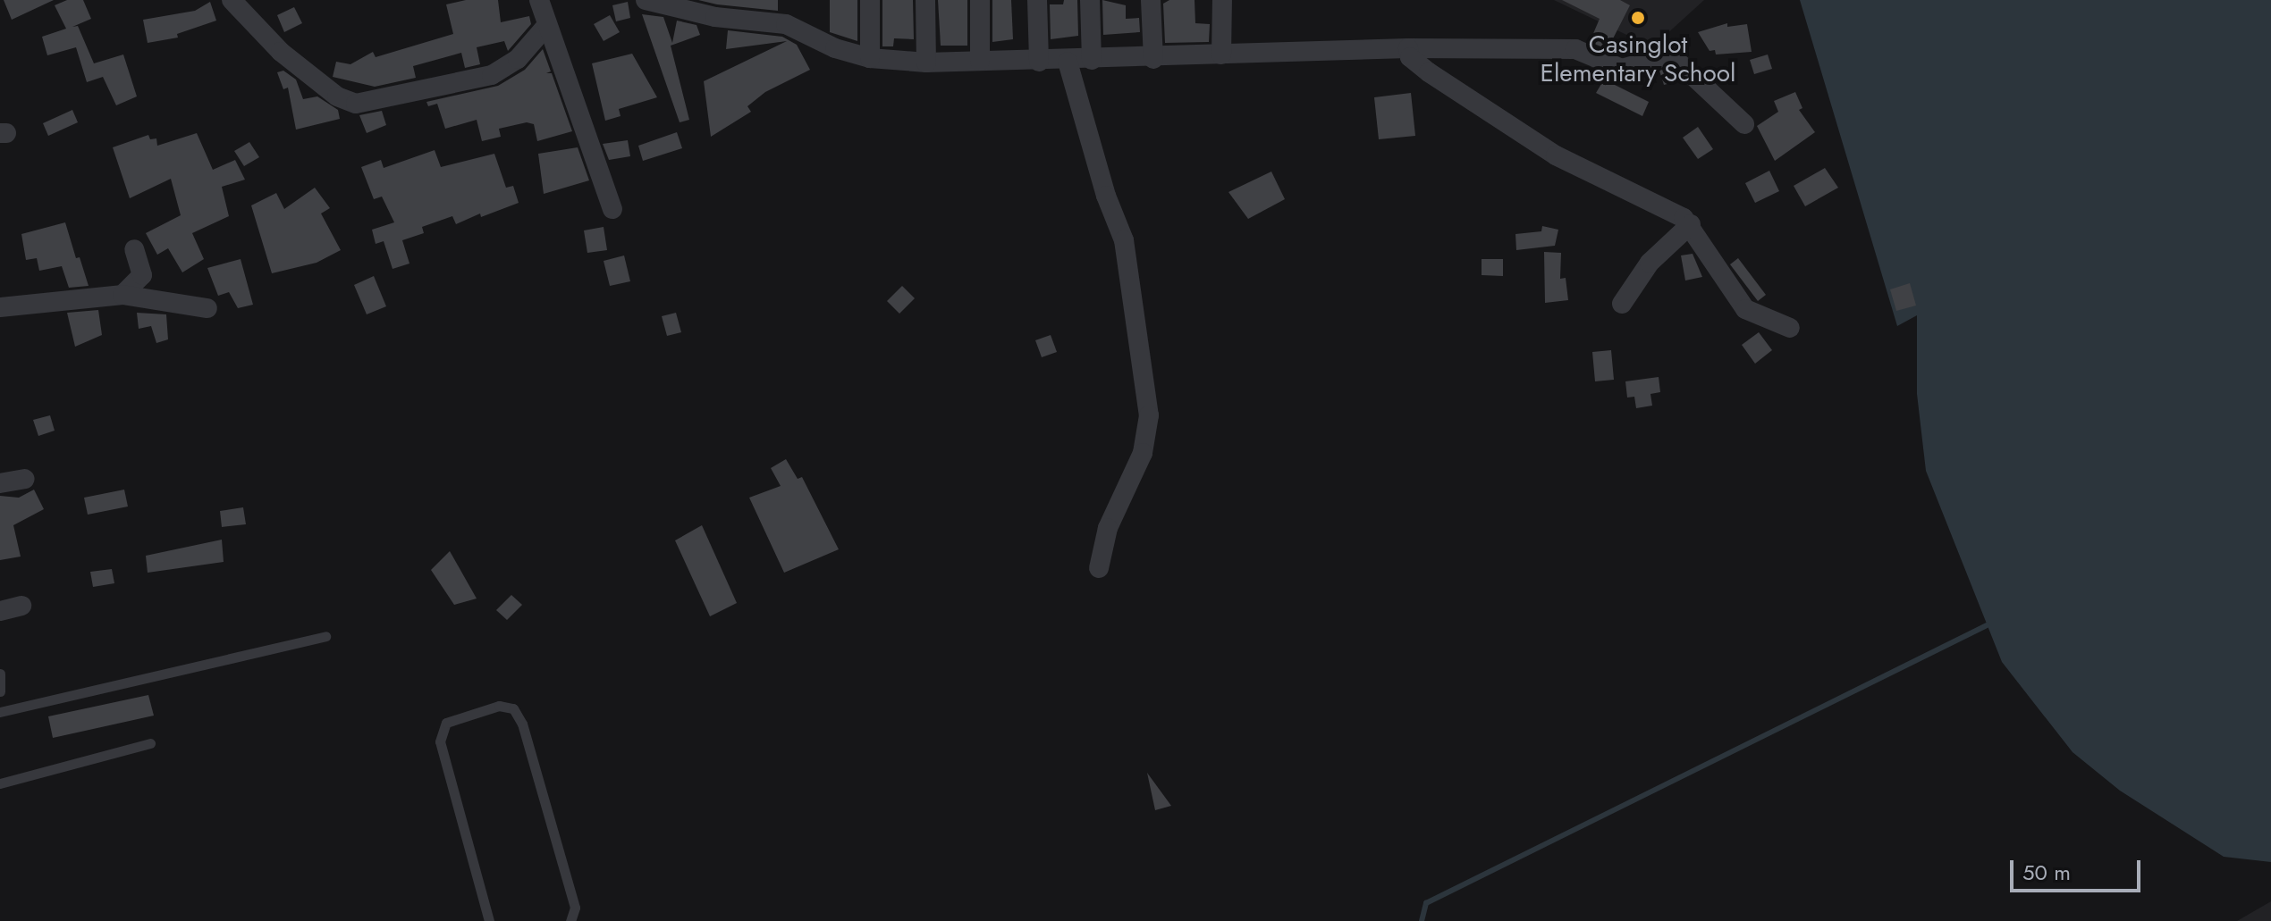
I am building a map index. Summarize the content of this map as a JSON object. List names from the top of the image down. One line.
{"places":["Casinglot Elementary School"],"scale_bar":"50 m"}
